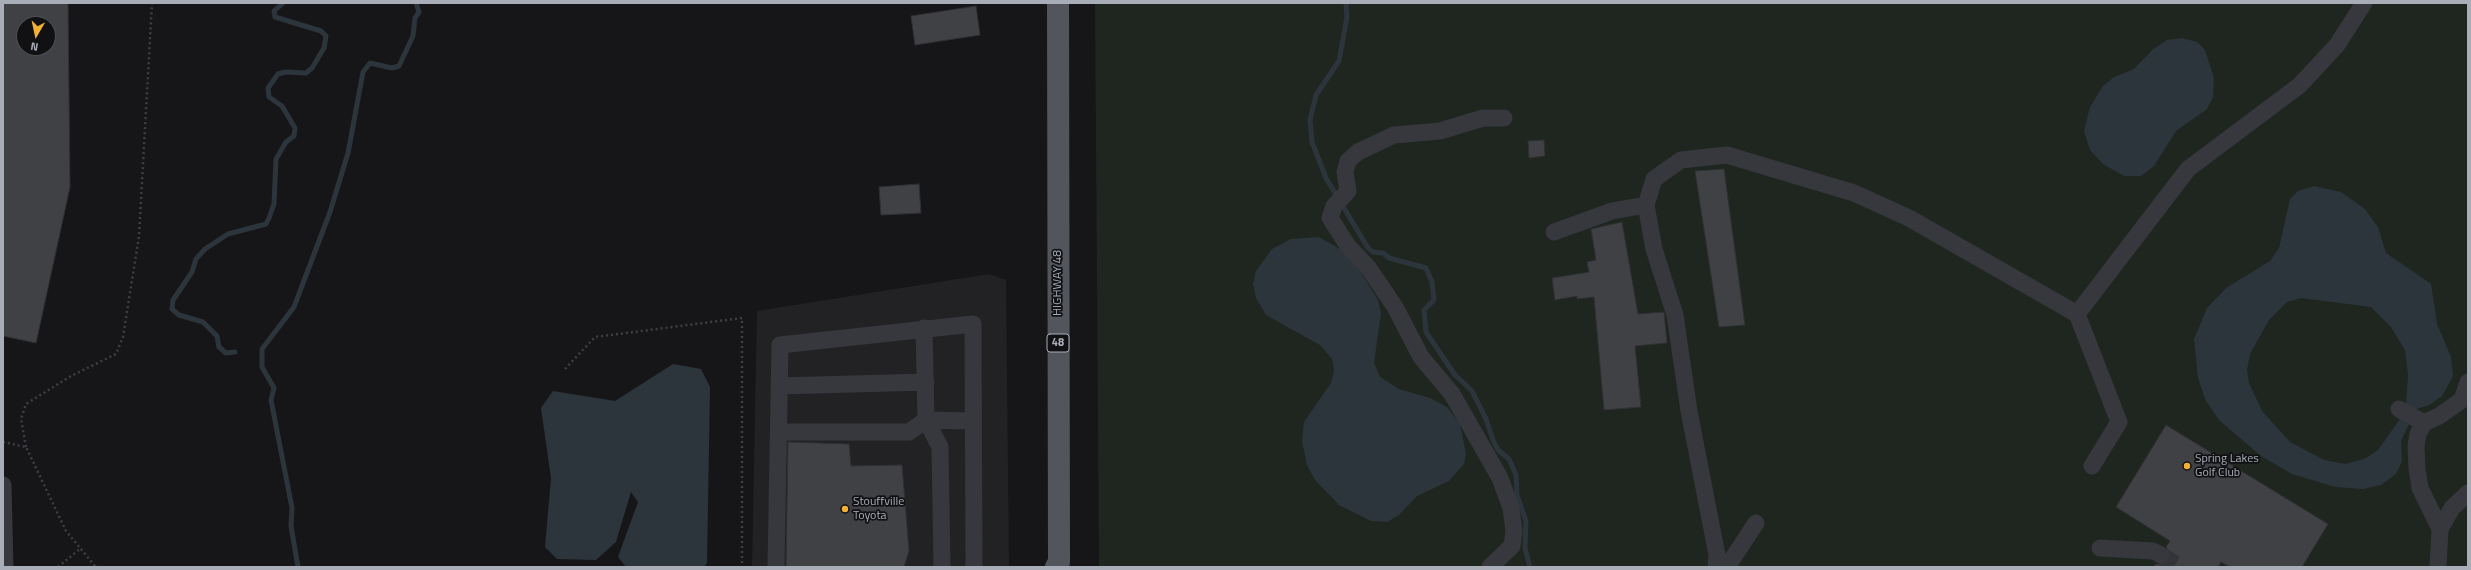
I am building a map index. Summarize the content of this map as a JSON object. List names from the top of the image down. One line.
{"streets":{"main road":["HIGHWAY 48","48"]},"places":["Spring Lakes Golf Club","Stouffville Toyota"],"north":"bottom"}
